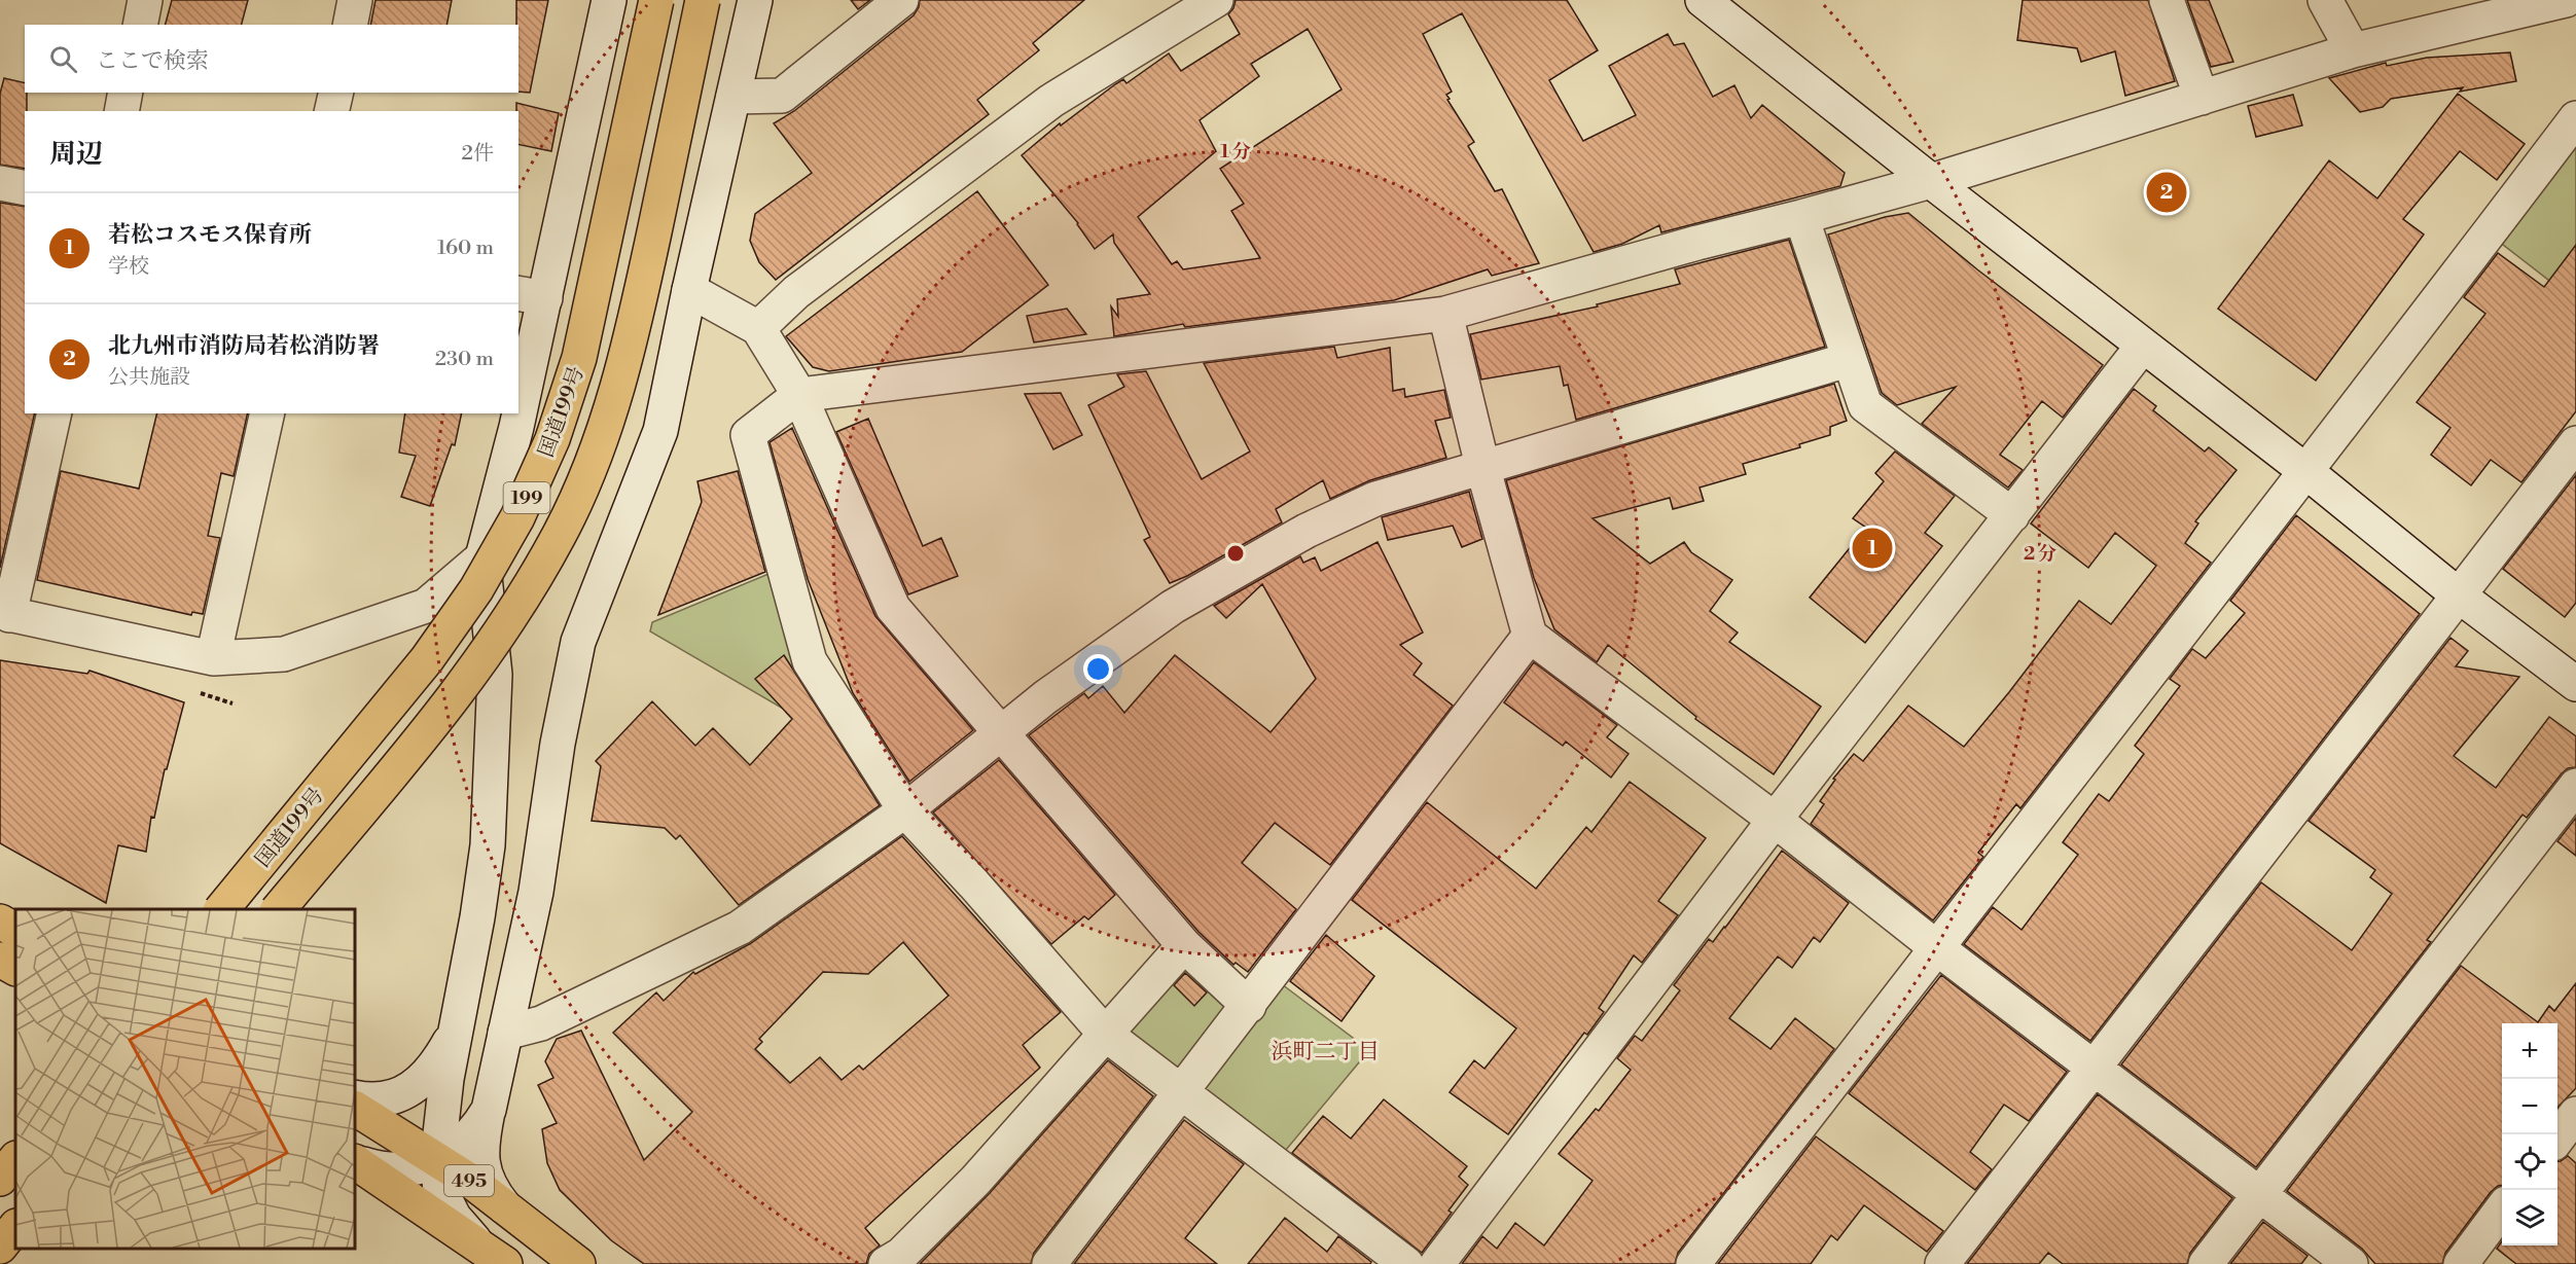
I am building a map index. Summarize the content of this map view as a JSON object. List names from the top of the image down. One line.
{"streets":{"highway":["国道199号","199","495"]},"districts":["浜町二丁目"],"page":{"search":"ここで検索","heading":["周辺","2件"],"pins":["2","1"],"list":[{"mark":"1","name":"若松コスモス保育所","note":"学校","value":"160 m"},{"mark":"2","name":"北九州市消防局若松消防署","note":"公共施設","value":"230 m"}],"map_buttons":["+","−"]},"rings":["1 分","2 分"]}
